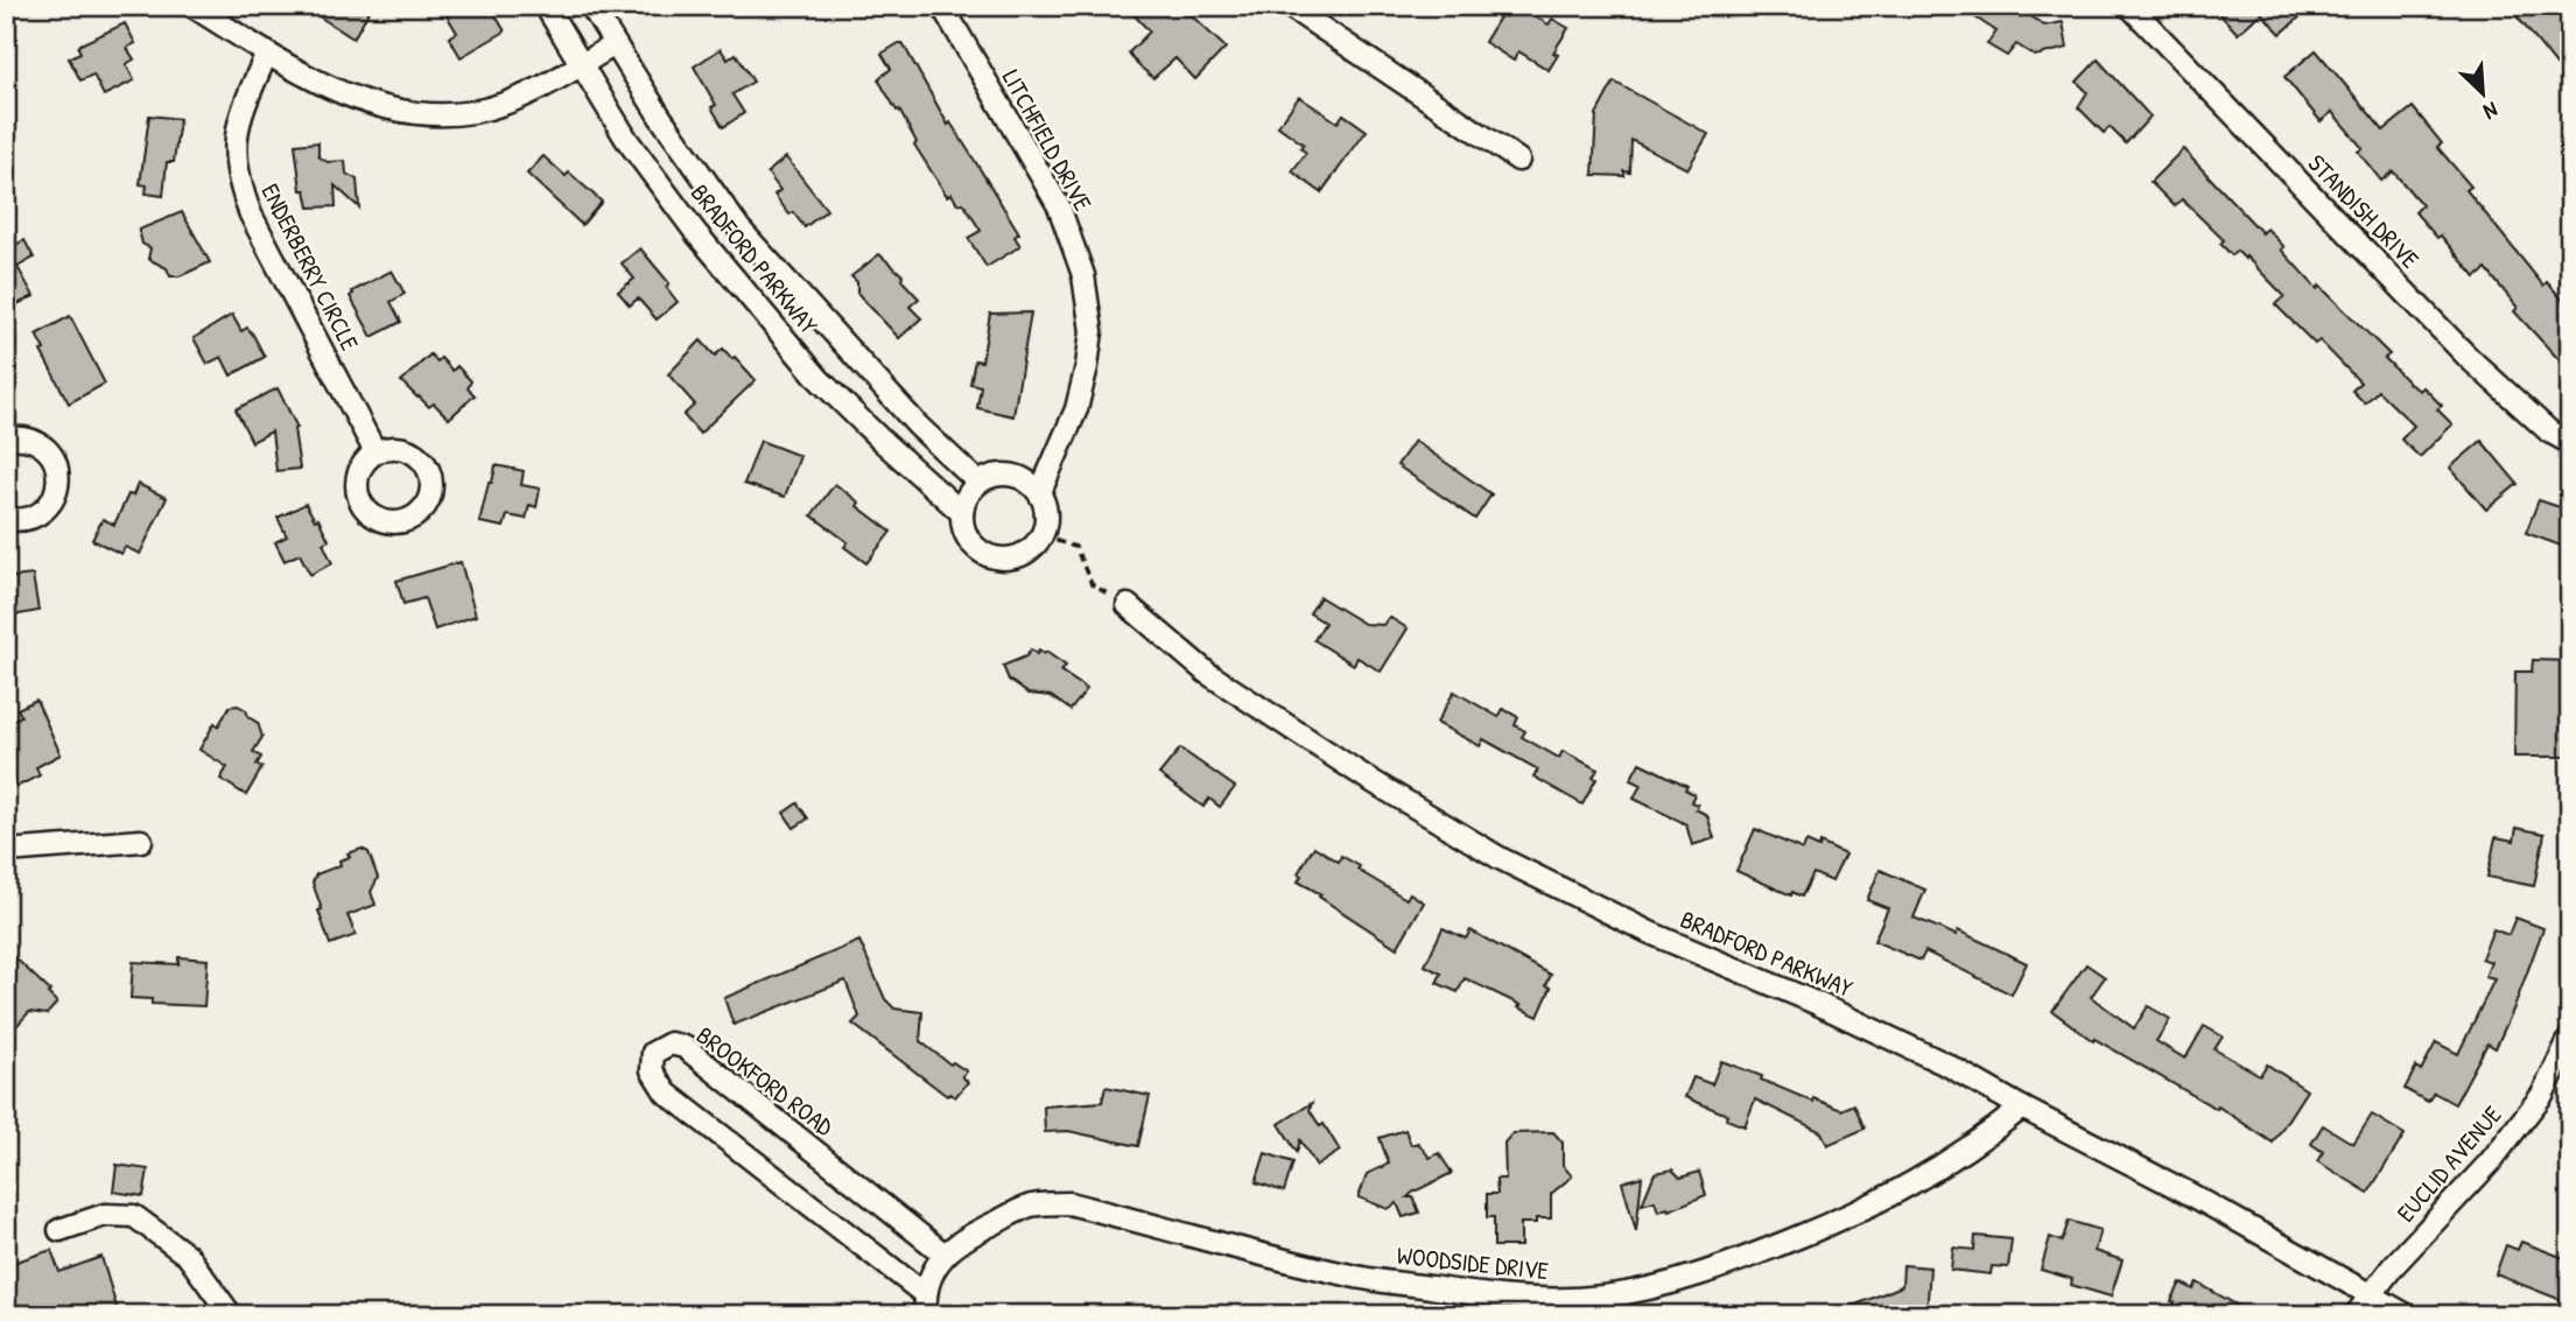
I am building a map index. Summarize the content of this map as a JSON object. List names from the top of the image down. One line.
{"streets":{"street":["LITCHFIELD DRIVE","STANDISH DRIVE","BRADFORD PARKWAY","ENDERBERRY CIRCLE","BROOKFORD ROAD","EUCLID AVENUE","WOODSIDE DRIVE"]},"crossings":[["LITCHFIELD DRIVE","BRADFORD PARKWAY"],["BRADFORD PARKWAY","EUCLID AVENUE"],["BRADFORD PARKWAY","WOODSIDE DRIVE"],["BROOKFORD ROAD","WOODSIDE DRIVE"]],"north":"bottom right"}
